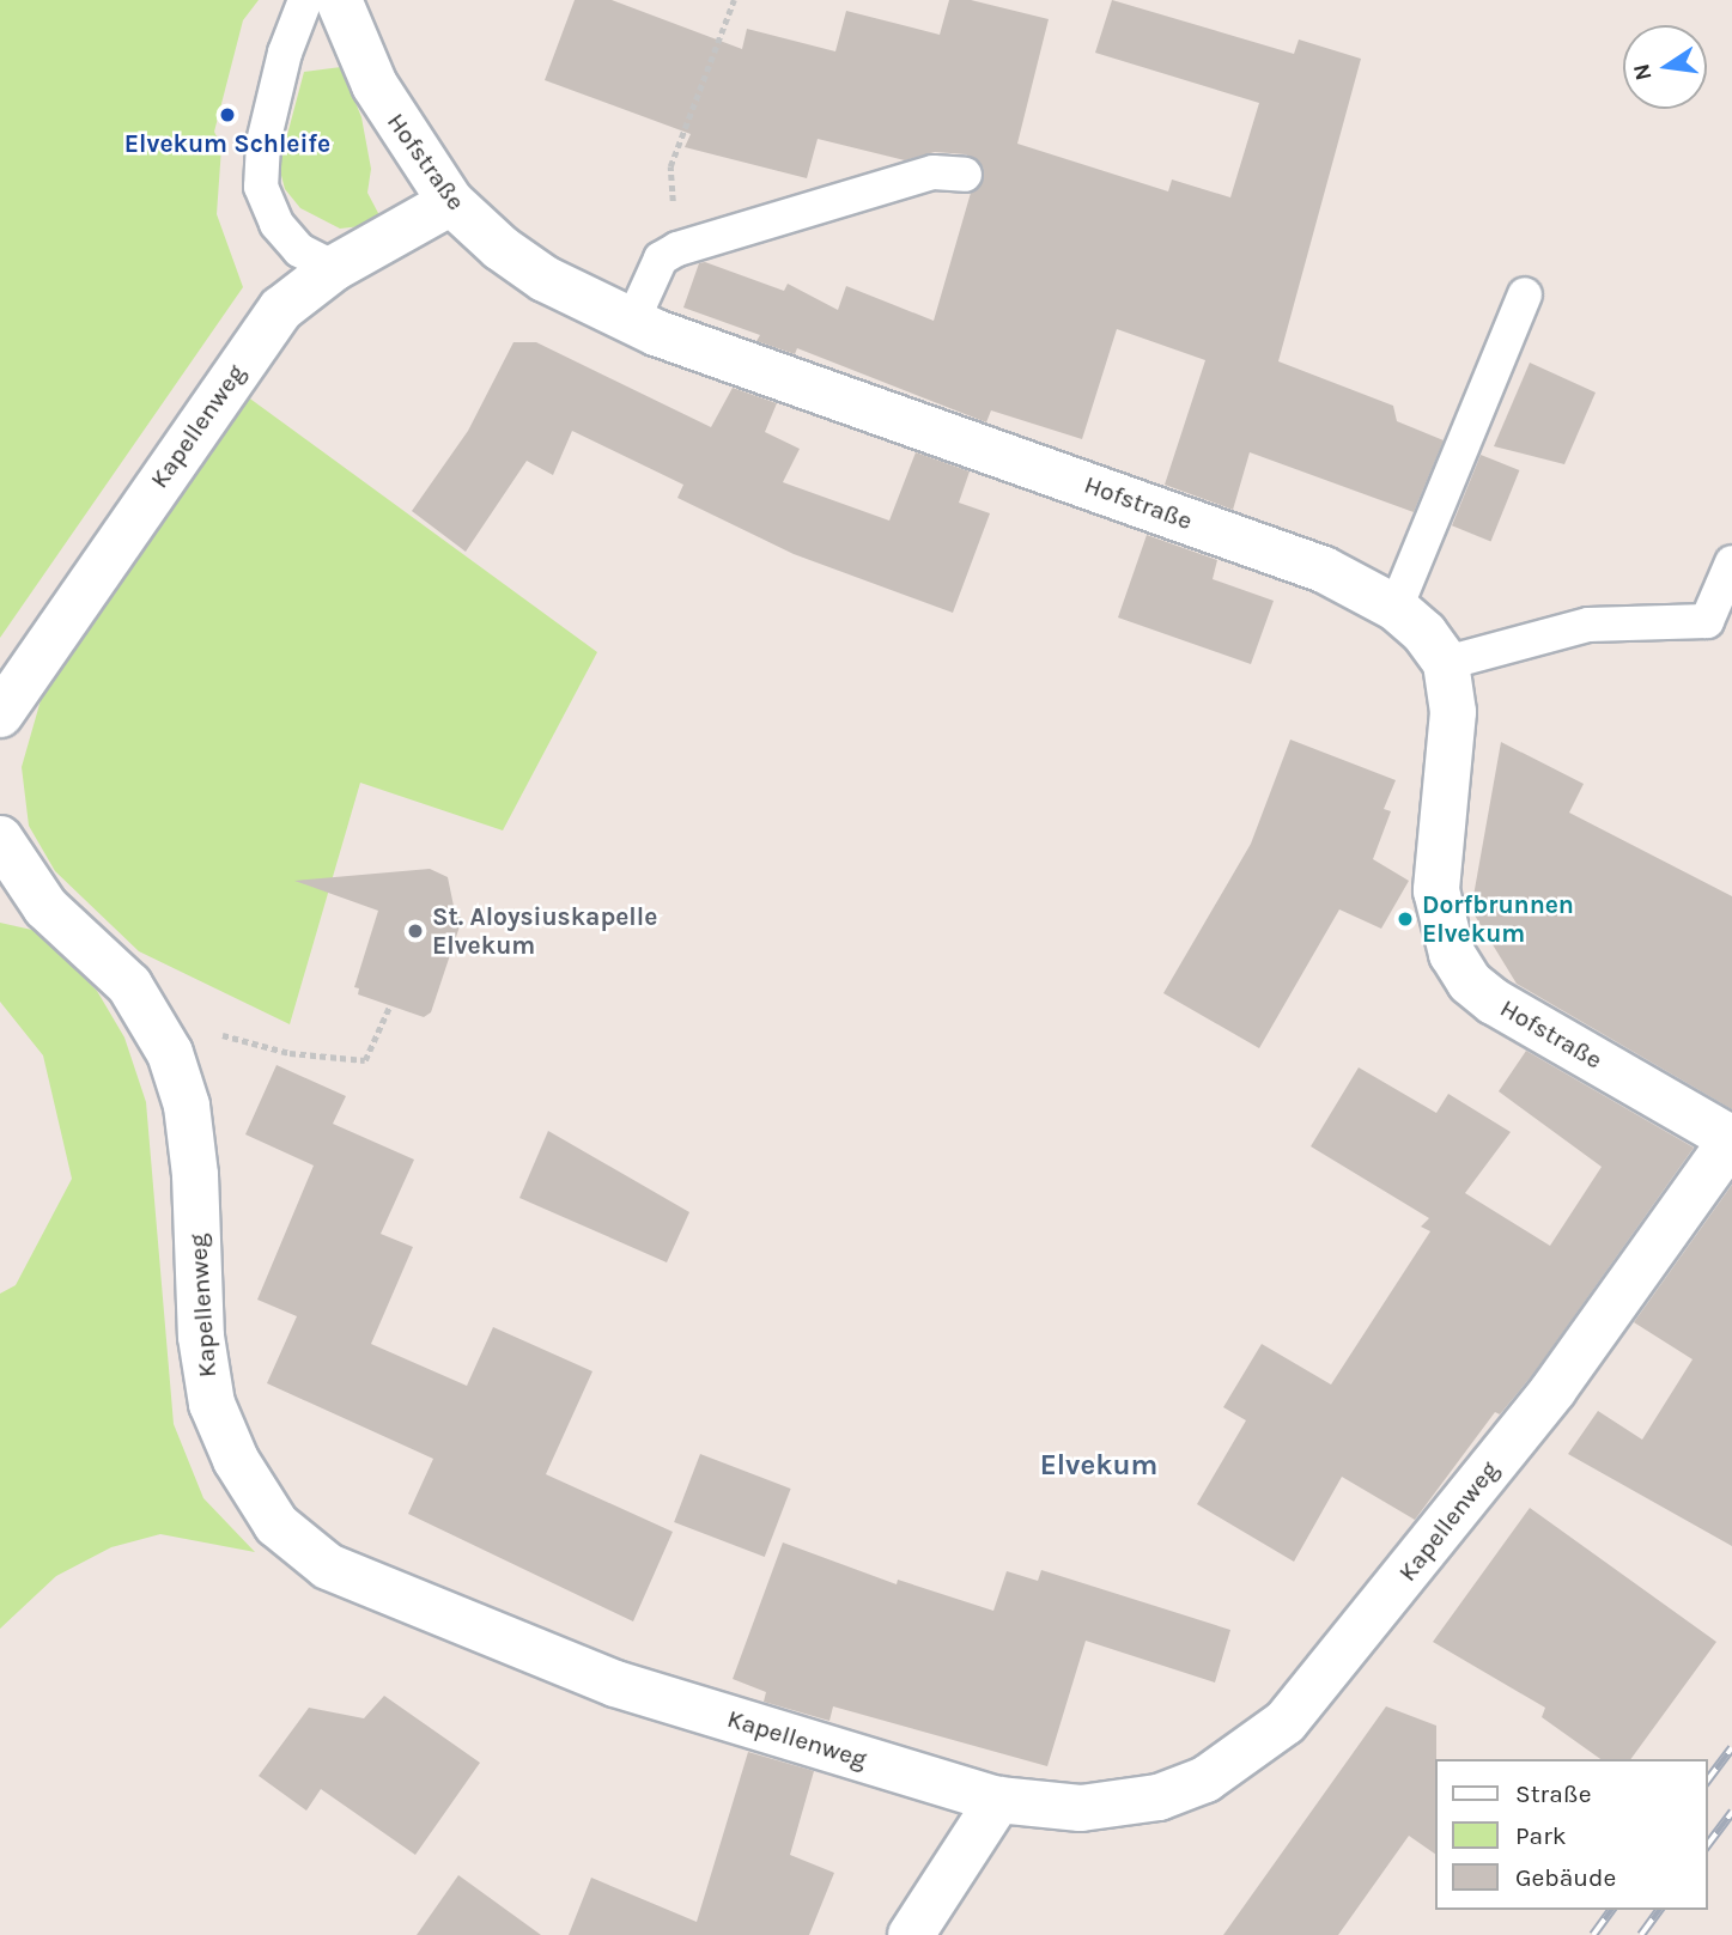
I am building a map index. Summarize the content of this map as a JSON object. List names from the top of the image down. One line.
{"streets":{"street":["Hofstraße","Kapellenweg"]},"crossings":[["Hofstraße","Kapellenweg"]],"districts":["Elvekum"],"places":["Elvekum Schleife","Dorfbrunnen Elvekum","St. Aloysiuskapelle Elvekum"],"legend":["Straße","Park","Gebäude"],"north":"left"}
